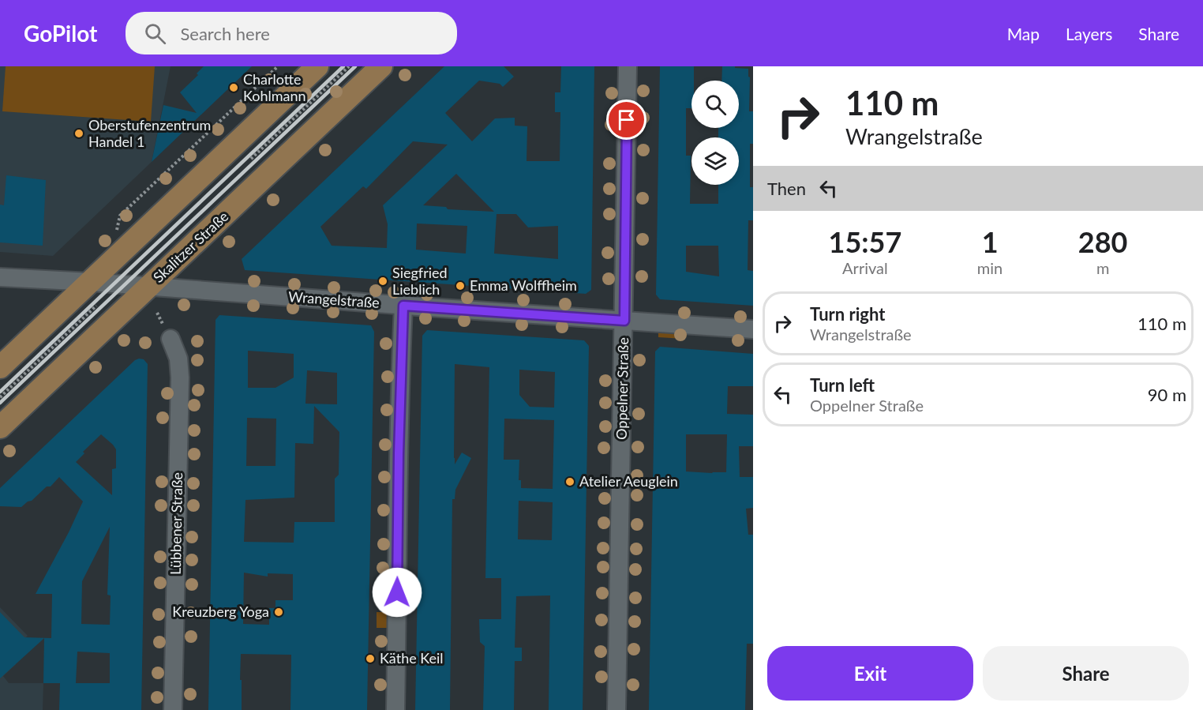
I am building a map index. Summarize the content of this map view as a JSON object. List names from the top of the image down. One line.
{"streets":{"main road":["Skalitzer Straße"],"street":["Wrangelstraße","Oppelner Straße","Lübbener Straße"]},"crossings":[["Skalitzer Straße","Wrangelstraße"],["Wrangelstraße","Oppelner Straße"]],"places":["Charlotte Kohlmann","Oberstufenzentrum Handel 1","Siegfried Lieblich","Emma Wolffheim","Atelier Aeuglein","Kreuzberg Yoga","Käthe Keil"],"page":{"header":"GoPilot","search":"Search here","nav":["Map","Layers","Share"],"turn":["110 m","Wrangelstraße"],"then":"Then","eta":["15:57","Arrival","1","min","280","m"],"list":[{"name":"Turn right","note":"Wrangelstraße","value":"110 m"},{"name":"Turn left","note":"Oppelner Straße","value":"90 m"}],"buttons":["Exit","Share"]}}
